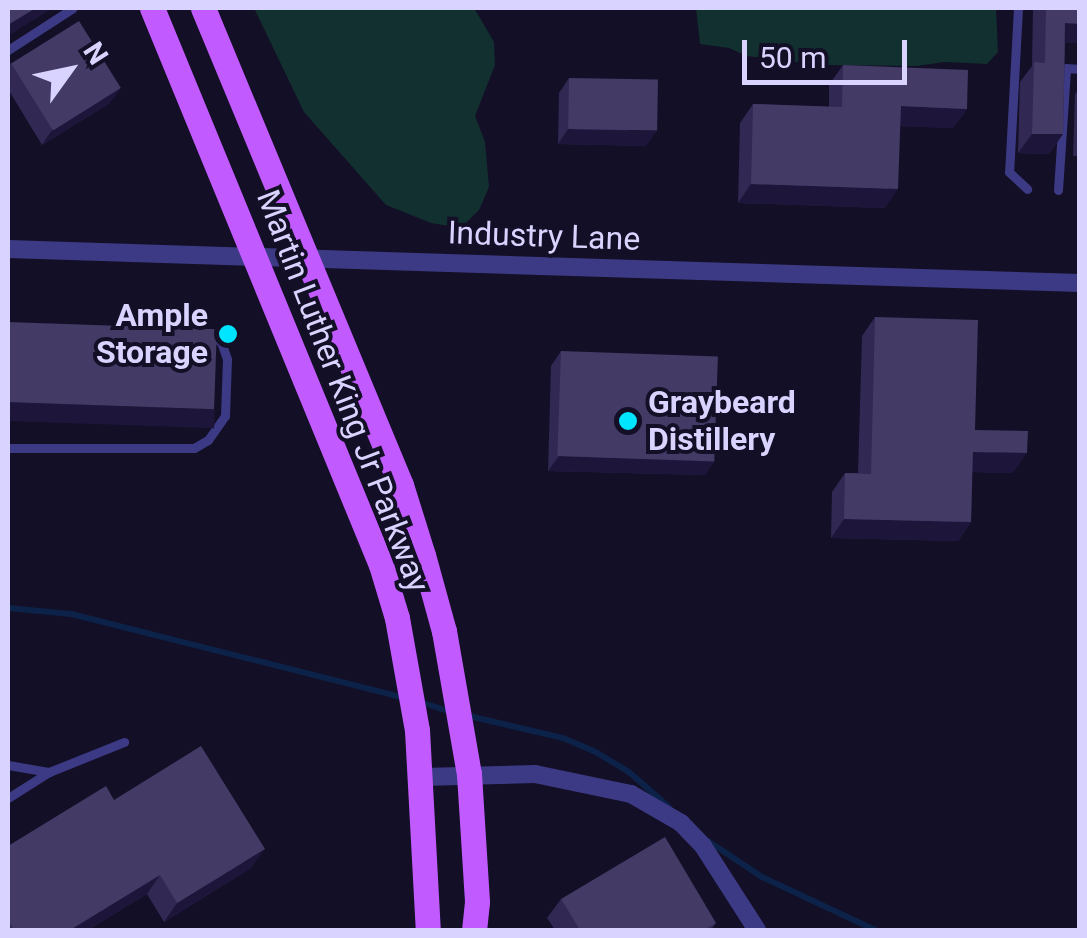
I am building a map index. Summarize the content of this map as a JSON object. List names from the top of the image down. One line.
{"streets":{"main road":["Martin Luther King Jr Parkway"],"street":["Industry Lane"]},"crossings":[["Industry Lane","Martin Luther King Jr Parkway"]],"places":["Ample Storage","Graybeard Distillery"],"scale_bar":"50 m","north":"top right"}
